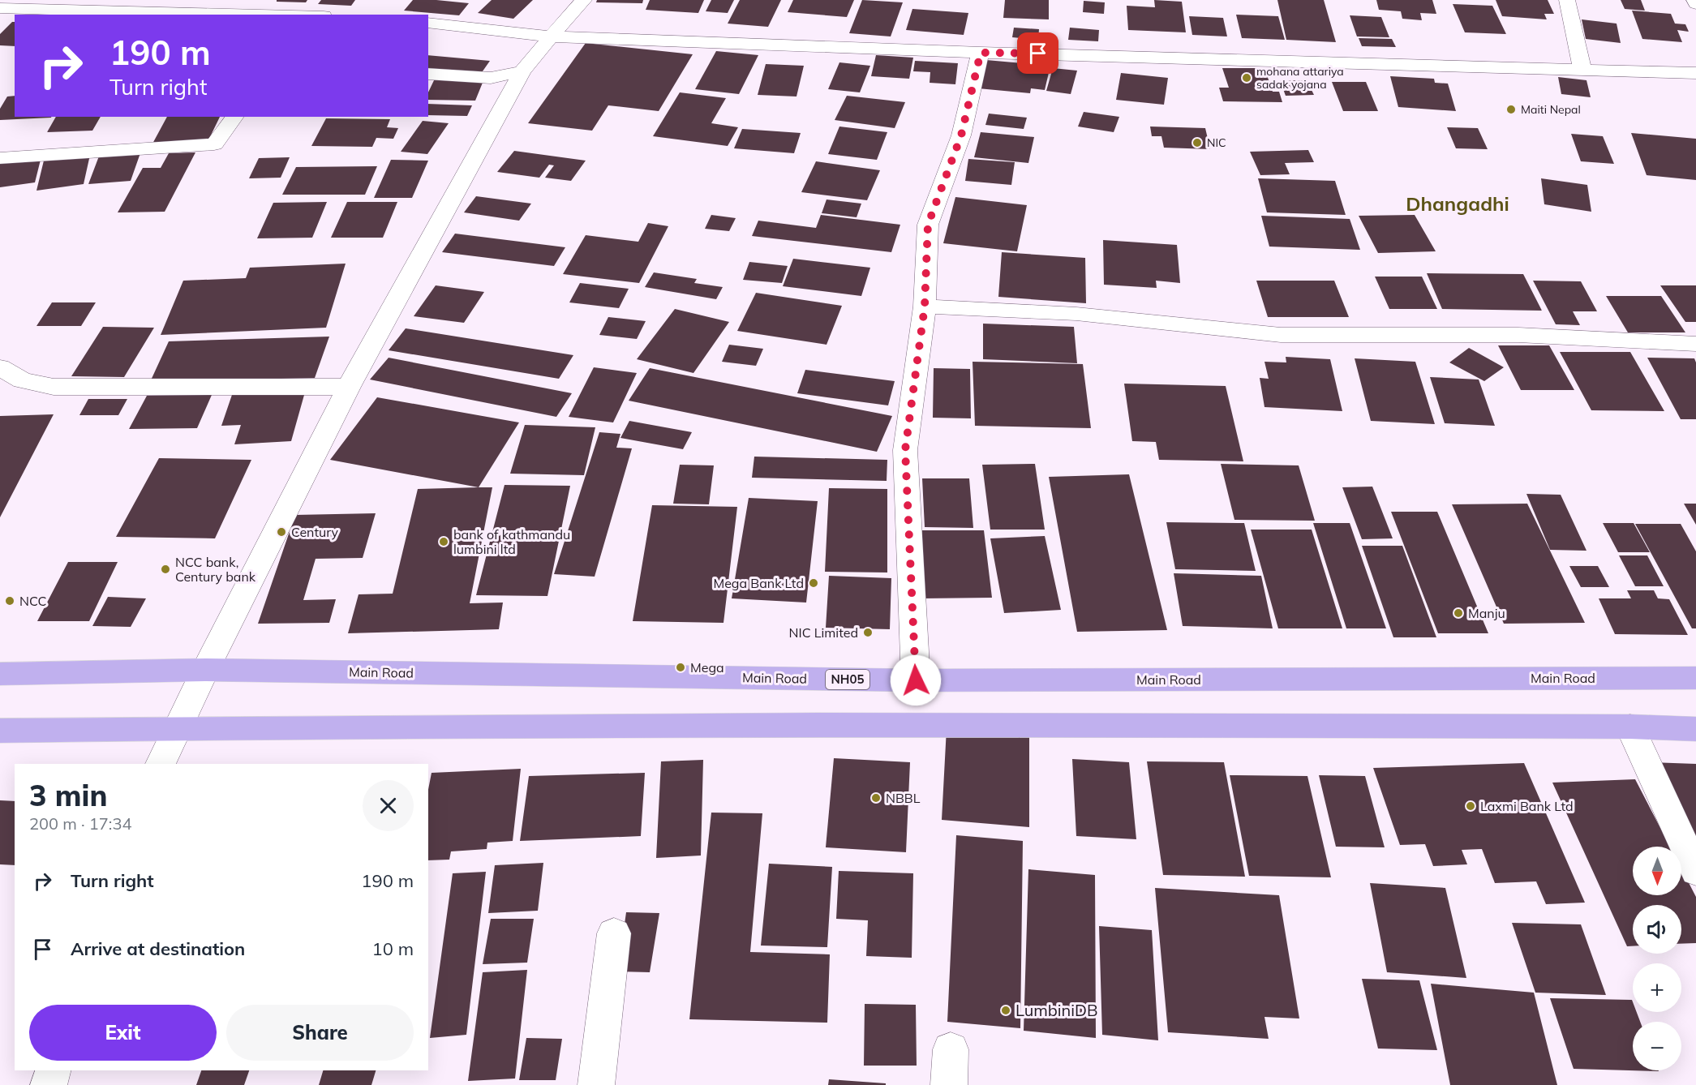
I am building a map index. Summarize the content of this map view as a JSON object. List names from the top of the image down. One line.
{"streets":{"main road":["Main Road","NH05"]},"districts":["Dhangadhi"],"places":["mohana attariya sadak yojana","Maiti Nepal","NIC","Century","bank of kathmandu lumbini ltd","NCC bank, Century bank","Mega Bank Ltd","NCC","Manju","NIC Limited","Mega","NBBL","Laxmi Bank Ltd","LumbiniDB"],"north":"bottom","page":{"turn":["190 m","Turn right"],"heading":["3 min","200 m · 17:34"],"map_buttons":["+","−"],"list":[{"name":"Turn right","value":"190 m"},{"name":"Arrive at destination","value":"10 m"}],"buttons":["Exit","Share"]}}
